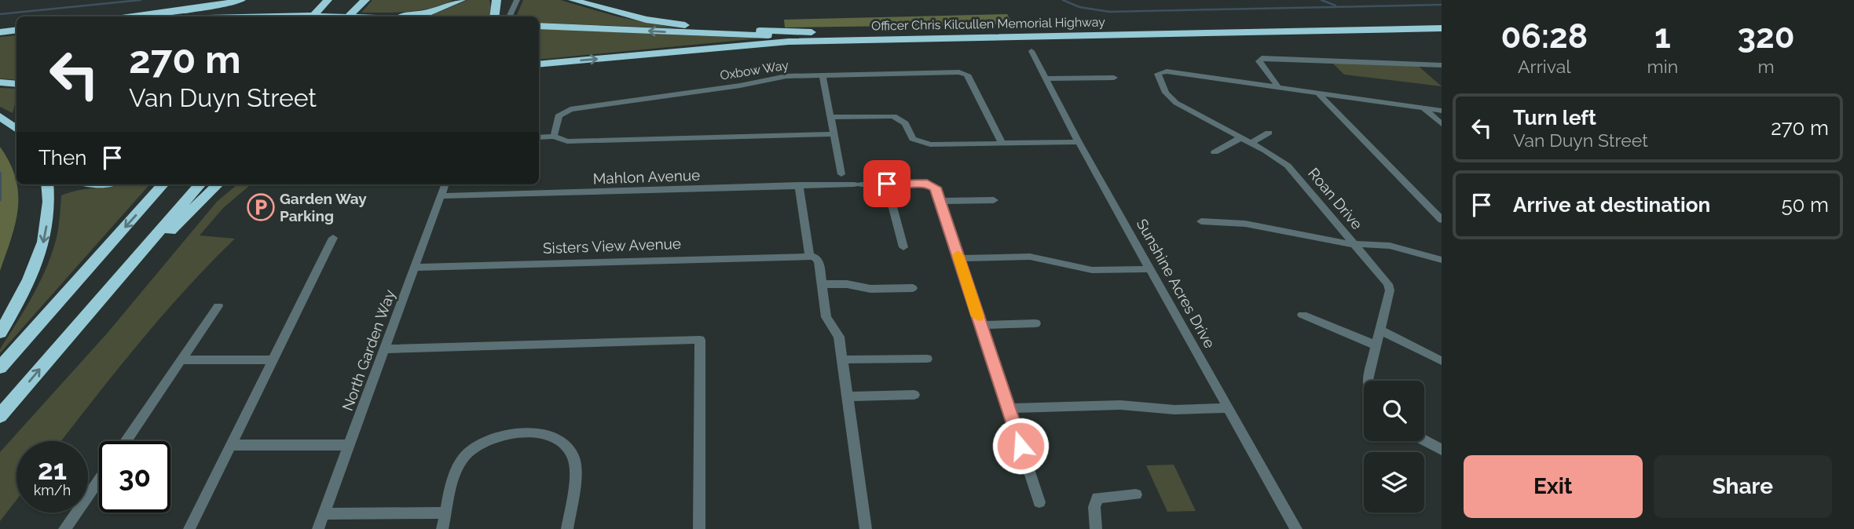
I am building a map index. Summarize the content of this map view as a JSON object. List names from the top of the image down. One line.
{"streets":{"highway":["Officer Chris Kilcullen Memorial Highway"],"street":["Oxbow Way","Mahlon Avenue","Roan Drive","Sisters View Avenue","Sunshine Acres Drive","North Garden Way"]},"crossings":[["Mahlon Avenue","North Garden Way"],["Sisters View Avenue","North Garden Way"]],"places":{"parking":["Garden Way Parking"]},"page":{"eta":["06:28","Arrival","1","min","320","m"],"turn":["270 m","Van Duyn Street"],"list":[{"name":"Turn left","note":"Van Duyn Street","value":"270 m"},{"name":"Arrive at destination","value":"50 m"}],"then":"Then","speed":"21 km/h","limit":"30","buttons":["Exit","Share"]}}
